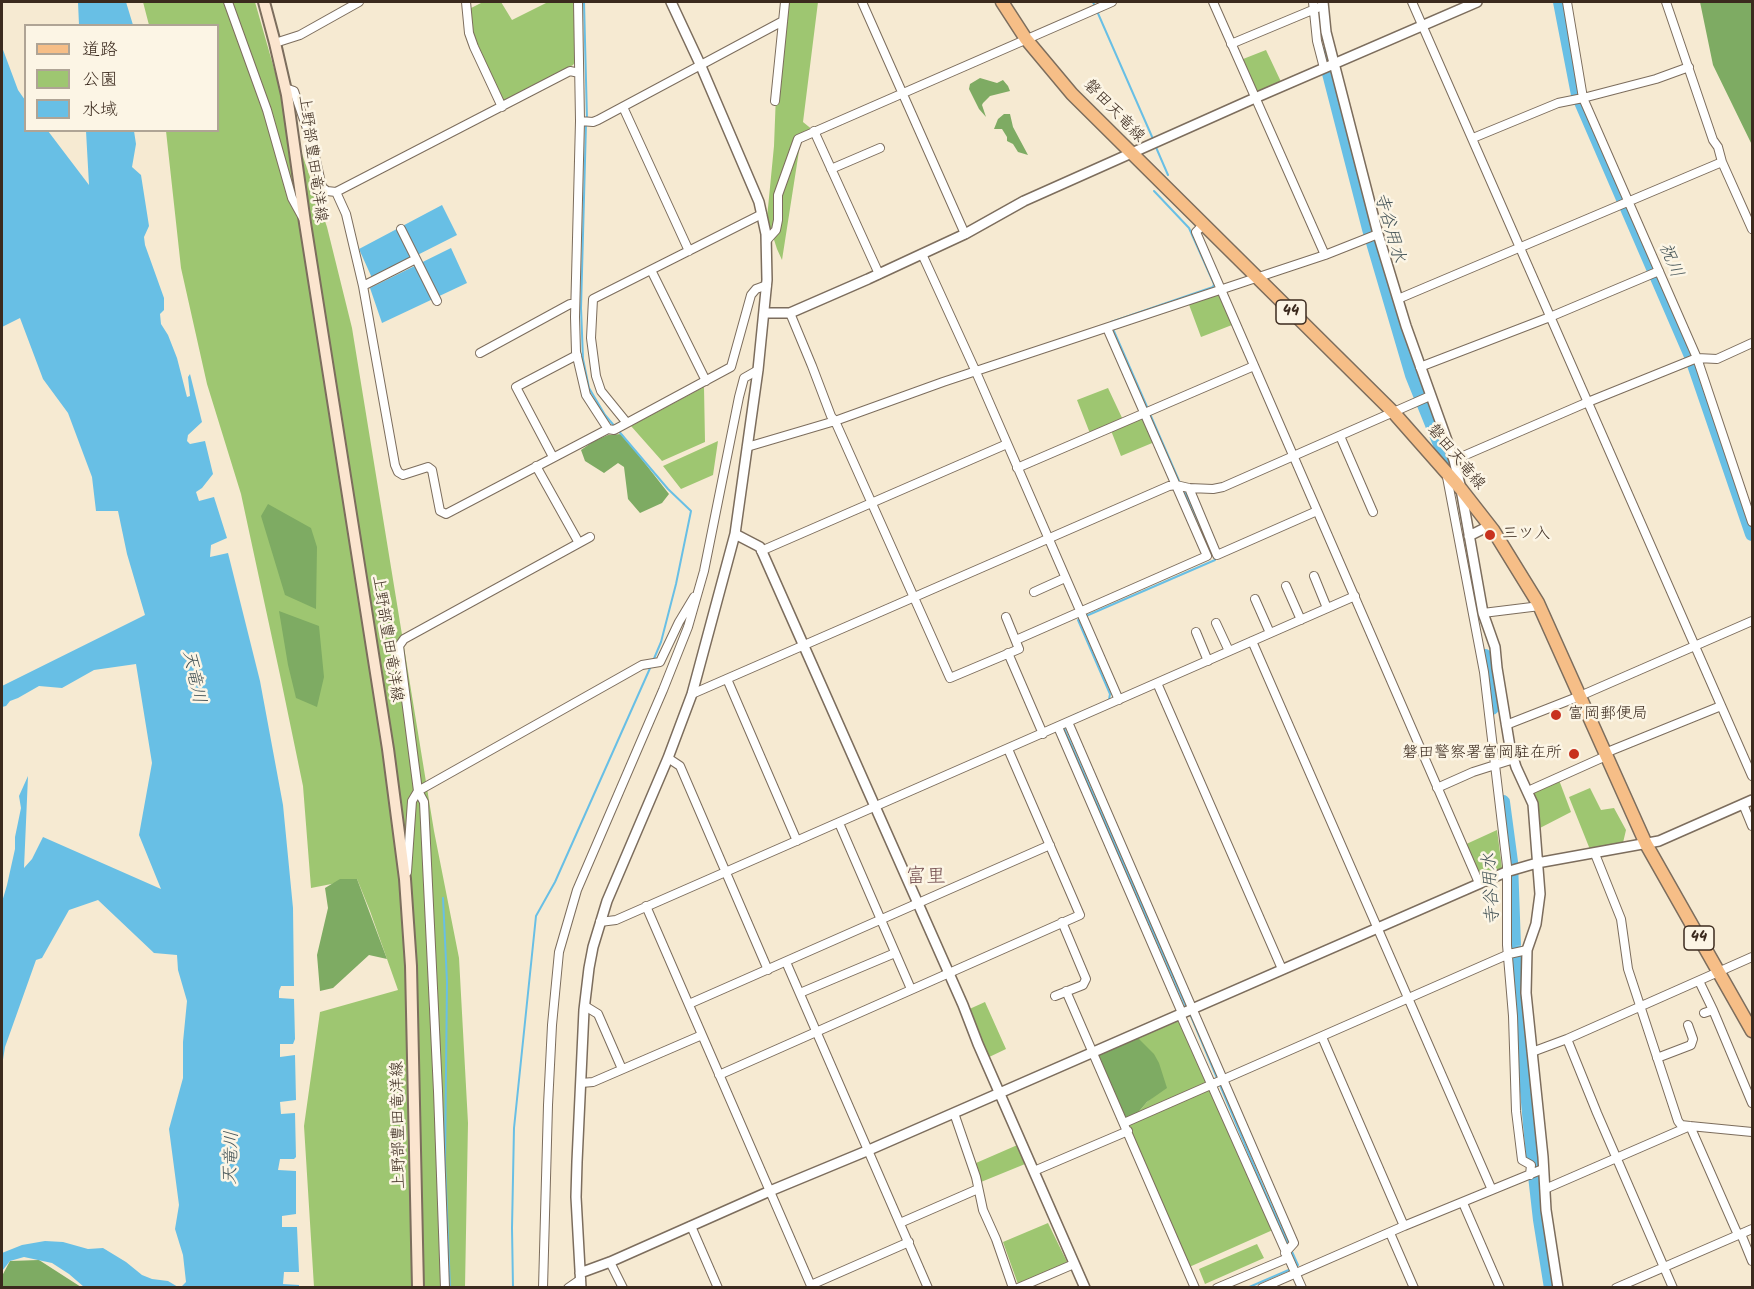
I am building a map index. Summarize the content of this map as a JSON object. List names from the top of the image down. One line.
{"streets":{"main road":["磐田天竜線","上野部豊田竜洋線","44"]},"districts":["富里"],"water":["寺谷用水","祝川","天竜川"],"places":["三ツ入","富岡郵便局","磐田警察署富岡駐在所"],"legend":["道路","公園","水域"]}
